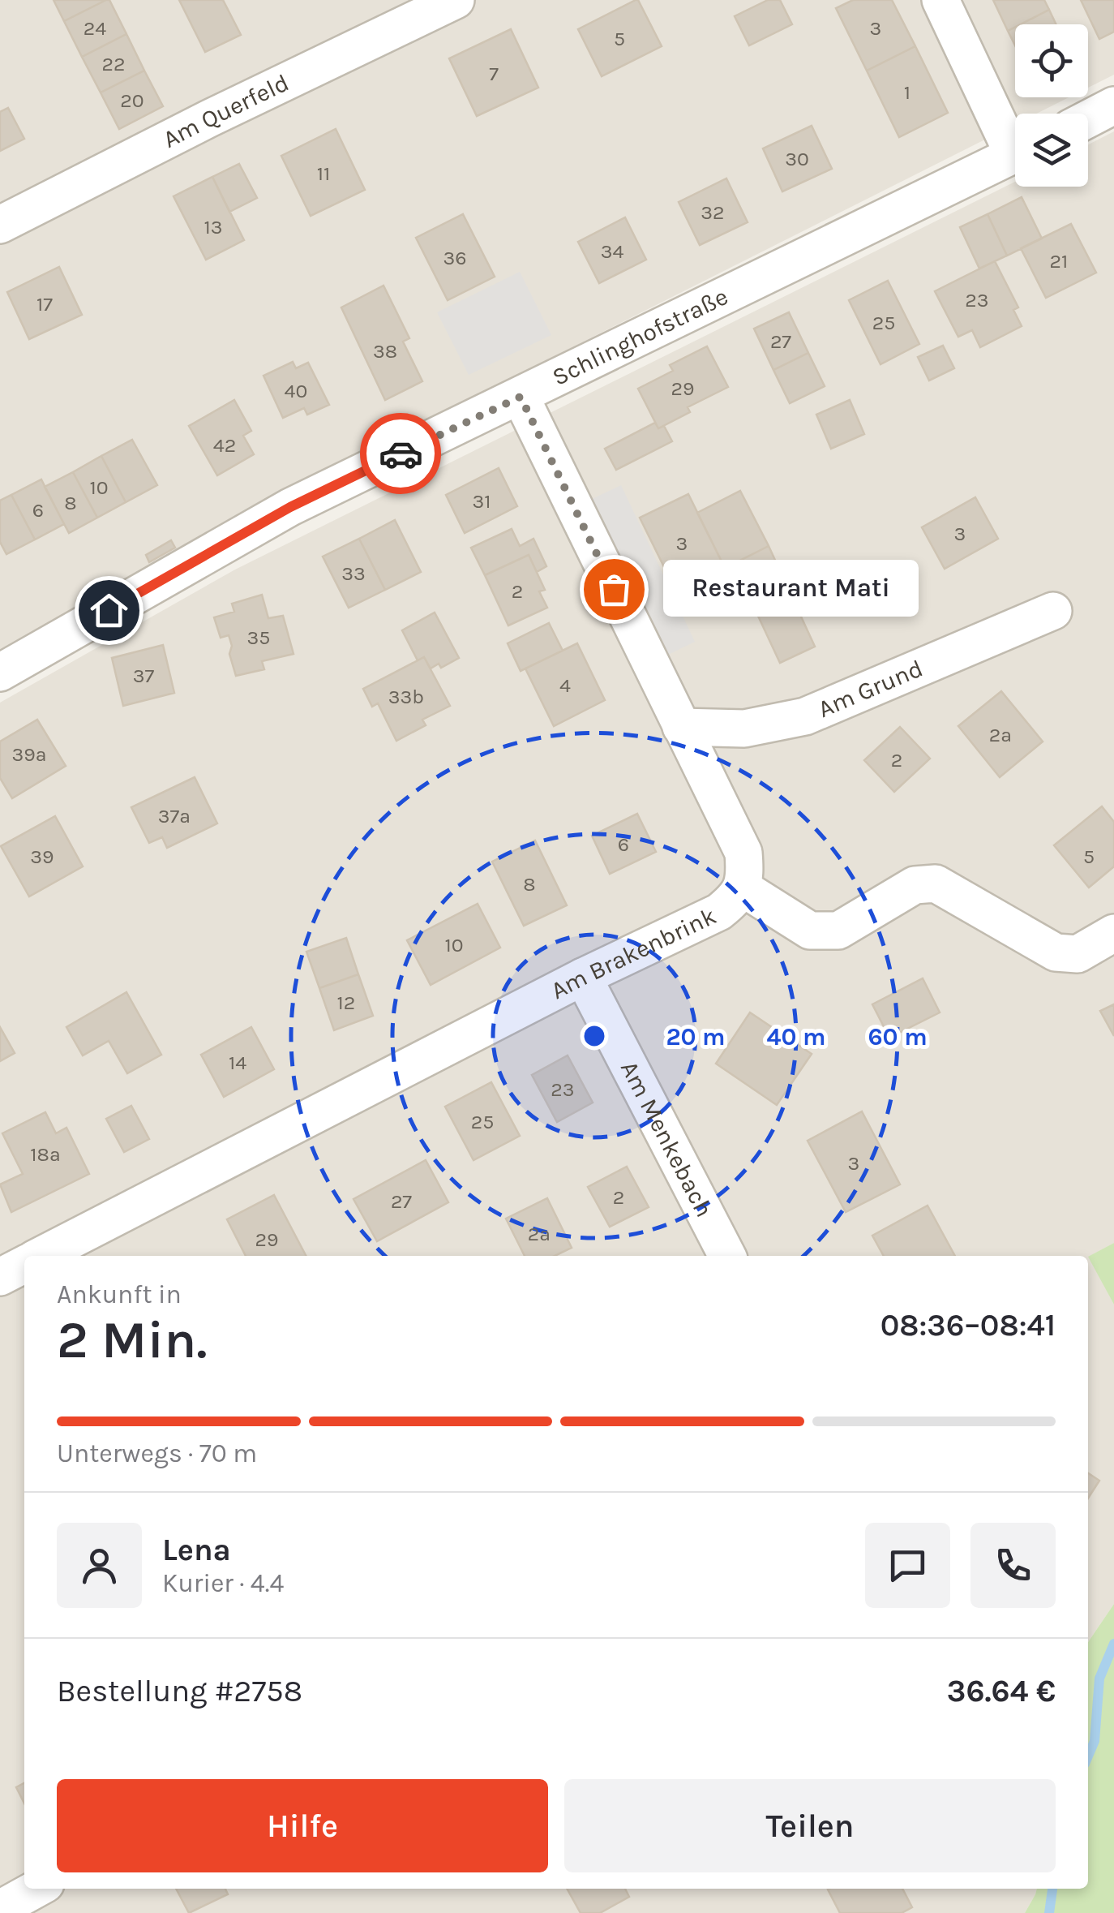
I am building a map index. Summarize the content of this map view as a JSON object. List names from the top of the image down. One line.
{"streets":{"street":["Am Querfeld","Schlinghofstraße","Am Grund","Am Brakenbrink","Am Menkebach"]},"crossings":[["Am Brakenbrink","Am Menkebach"]],"places":["Restaurant Mati"],"house_numbers":["24","3","5","22","7","1","20","30","11","32","13","34","36","21","23","17","25","27","38","29","40","42","10","31","8","6","3","3","33","2","35","37","4","33b","2a","39a","2","37a","6","39","5","8","10","12","14","23","25","18a","3","2","27","2a","29"],"page":{"bubble":"Restaurant Mati","heading":["2 Min.","Ankunft in","08:36–08:41"],"panel":["Lena","Kurier · 4.4","Bestellung #2758","36.64 €"],"bar":"Unterwegs · 70 m","buttons":["Hilfe","Teilen"]},"rings":["20 m","40 m","60 m"]}
